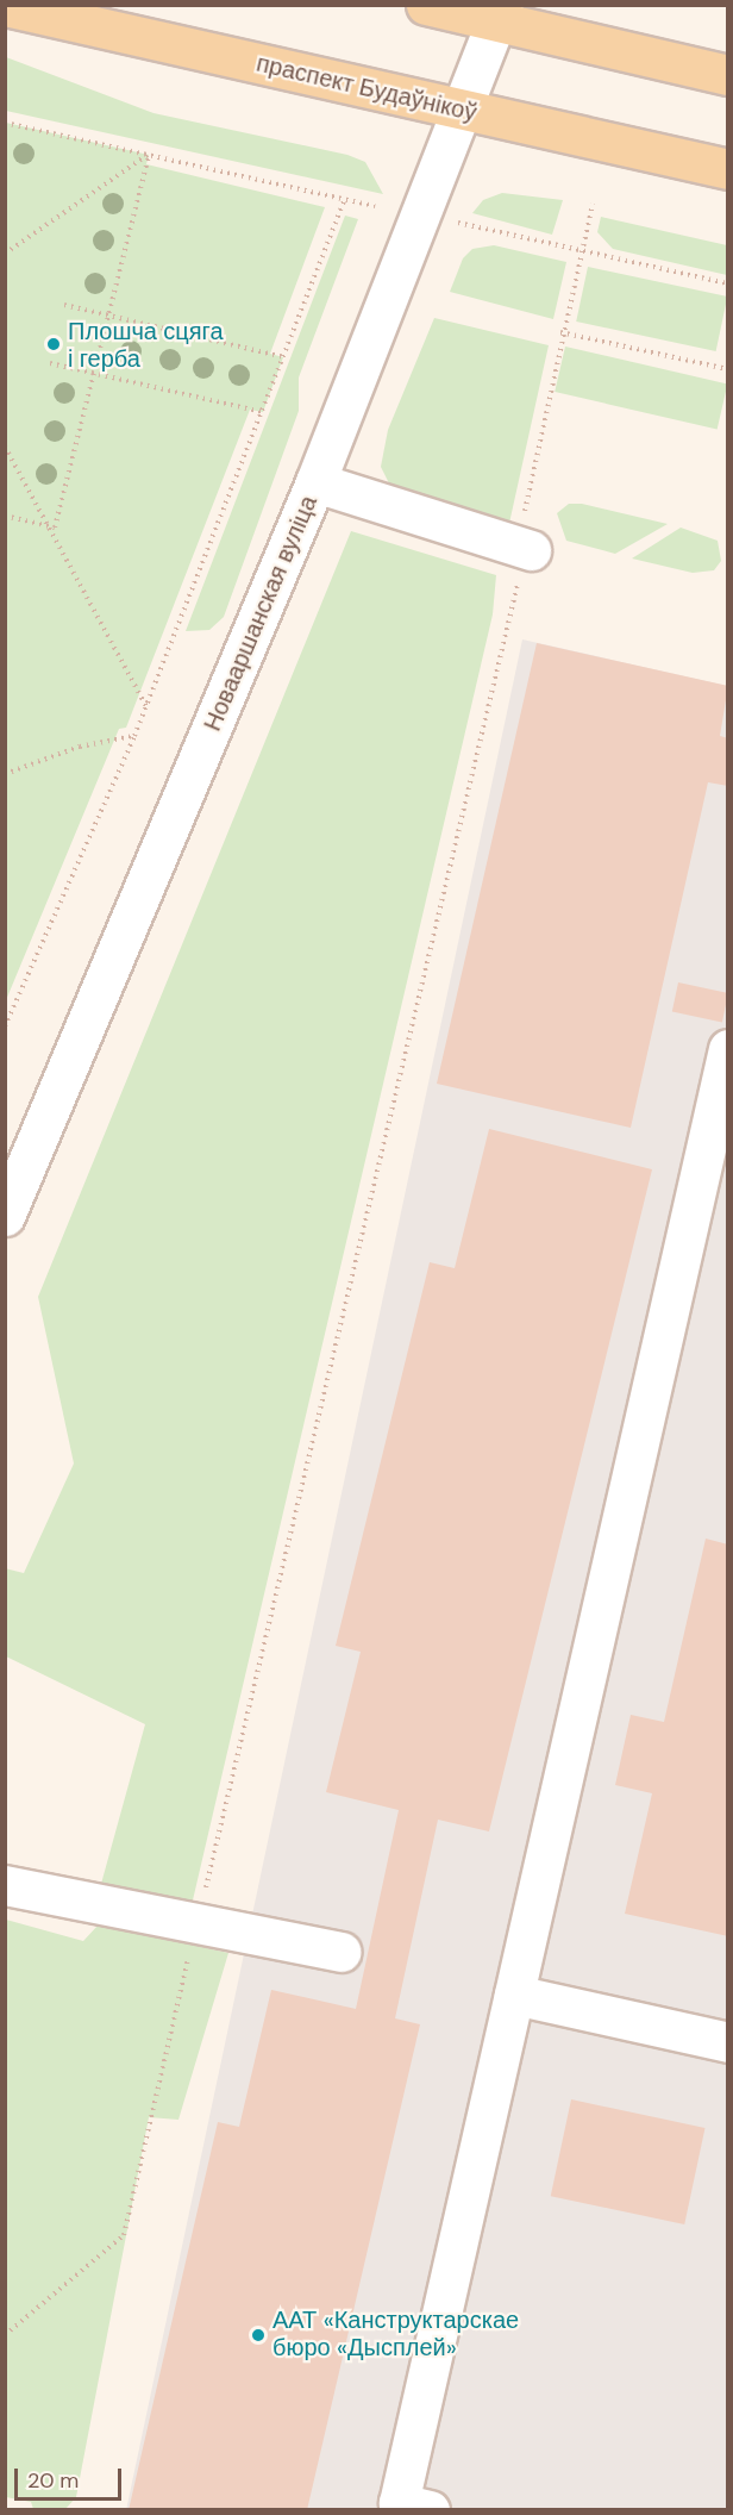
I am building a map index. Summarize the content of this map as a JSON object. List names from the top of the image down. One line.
{"streets":{"main road":["праспект Будаўнікоў"],"street":["Новааршанская вуліца"]},"crossings":[["праспект Будаўнікоў","Новааршанская вуліца"]],"places":["Плошча сцяга і герба","ААТ «Канструктарскае бюро «Дысплей»"],"scale_bar":"20 m"}
